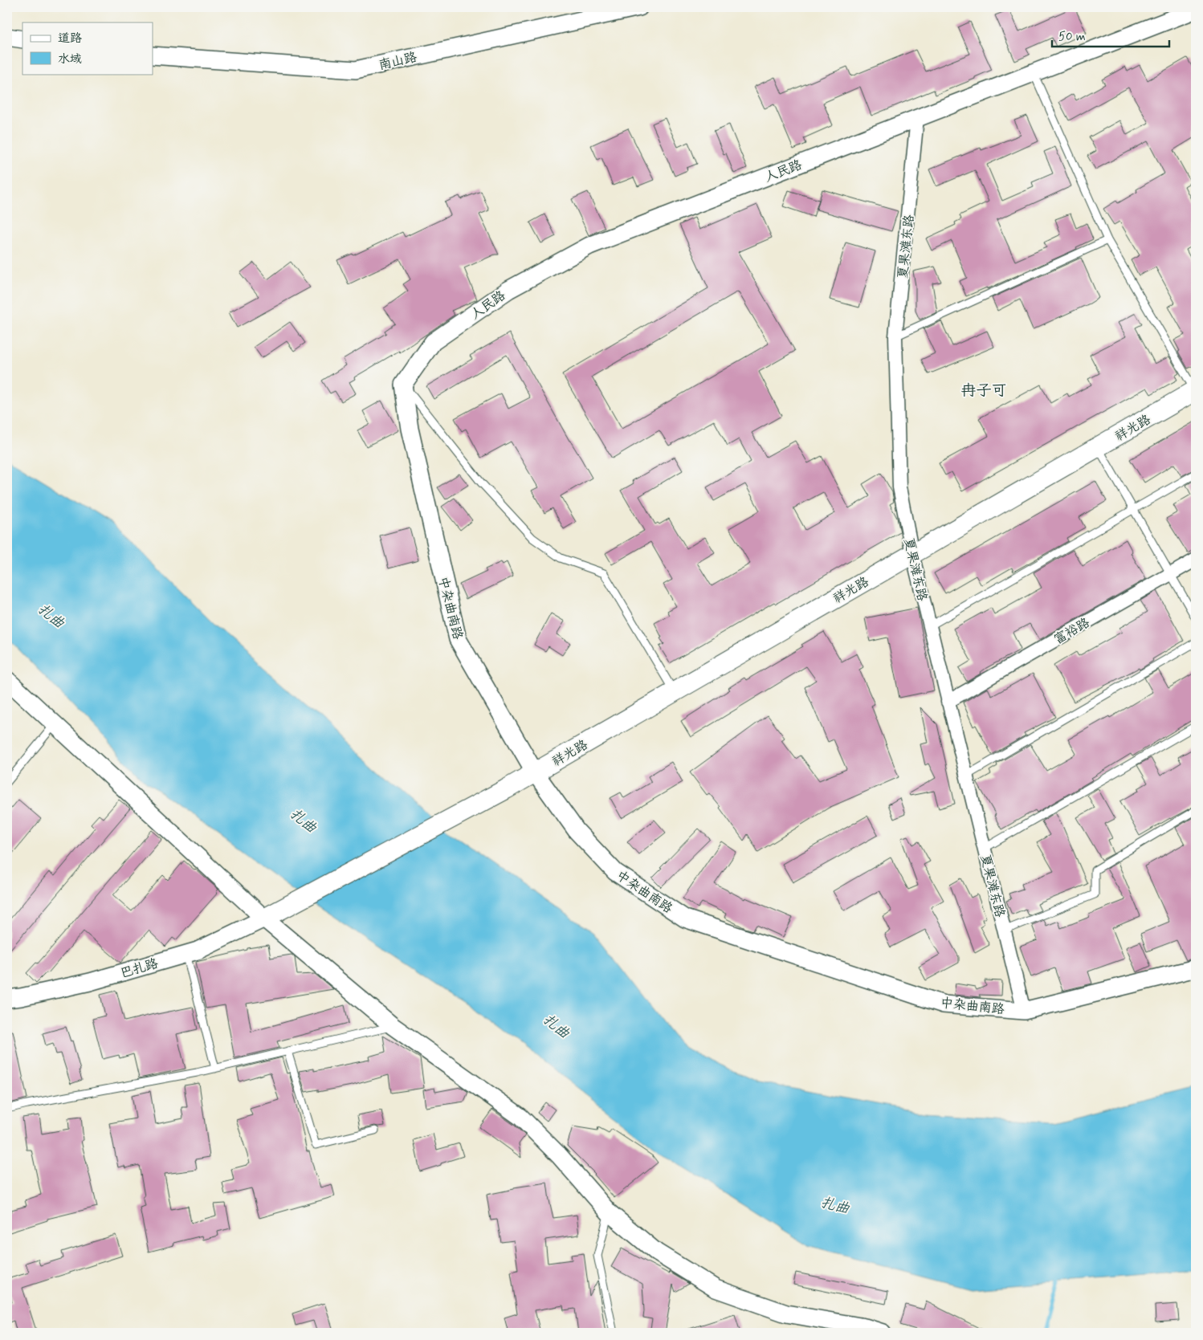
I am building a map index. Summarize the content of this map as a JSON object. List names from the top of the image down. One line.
{"streets":{"main road":["祥光路"],"street":["南山路","人民路","夏果滩东路","中杂曲南路","富裕路","巴扎路"]},"crossings":[["人民路","夏果滩东路"],["人民路","中杂曲南路"],["夏果滩东路","祥光路"],["夏果滩东路","中杂曲南路"],["夏果滩东路","富裕路"],["祥光路","中杂曲南路"],["祥光路","巴扎路"]],"districts":["冉子可"],"water":["扎曲"],"legend":["道路","水域"],"scale_bar":"50 m"}
